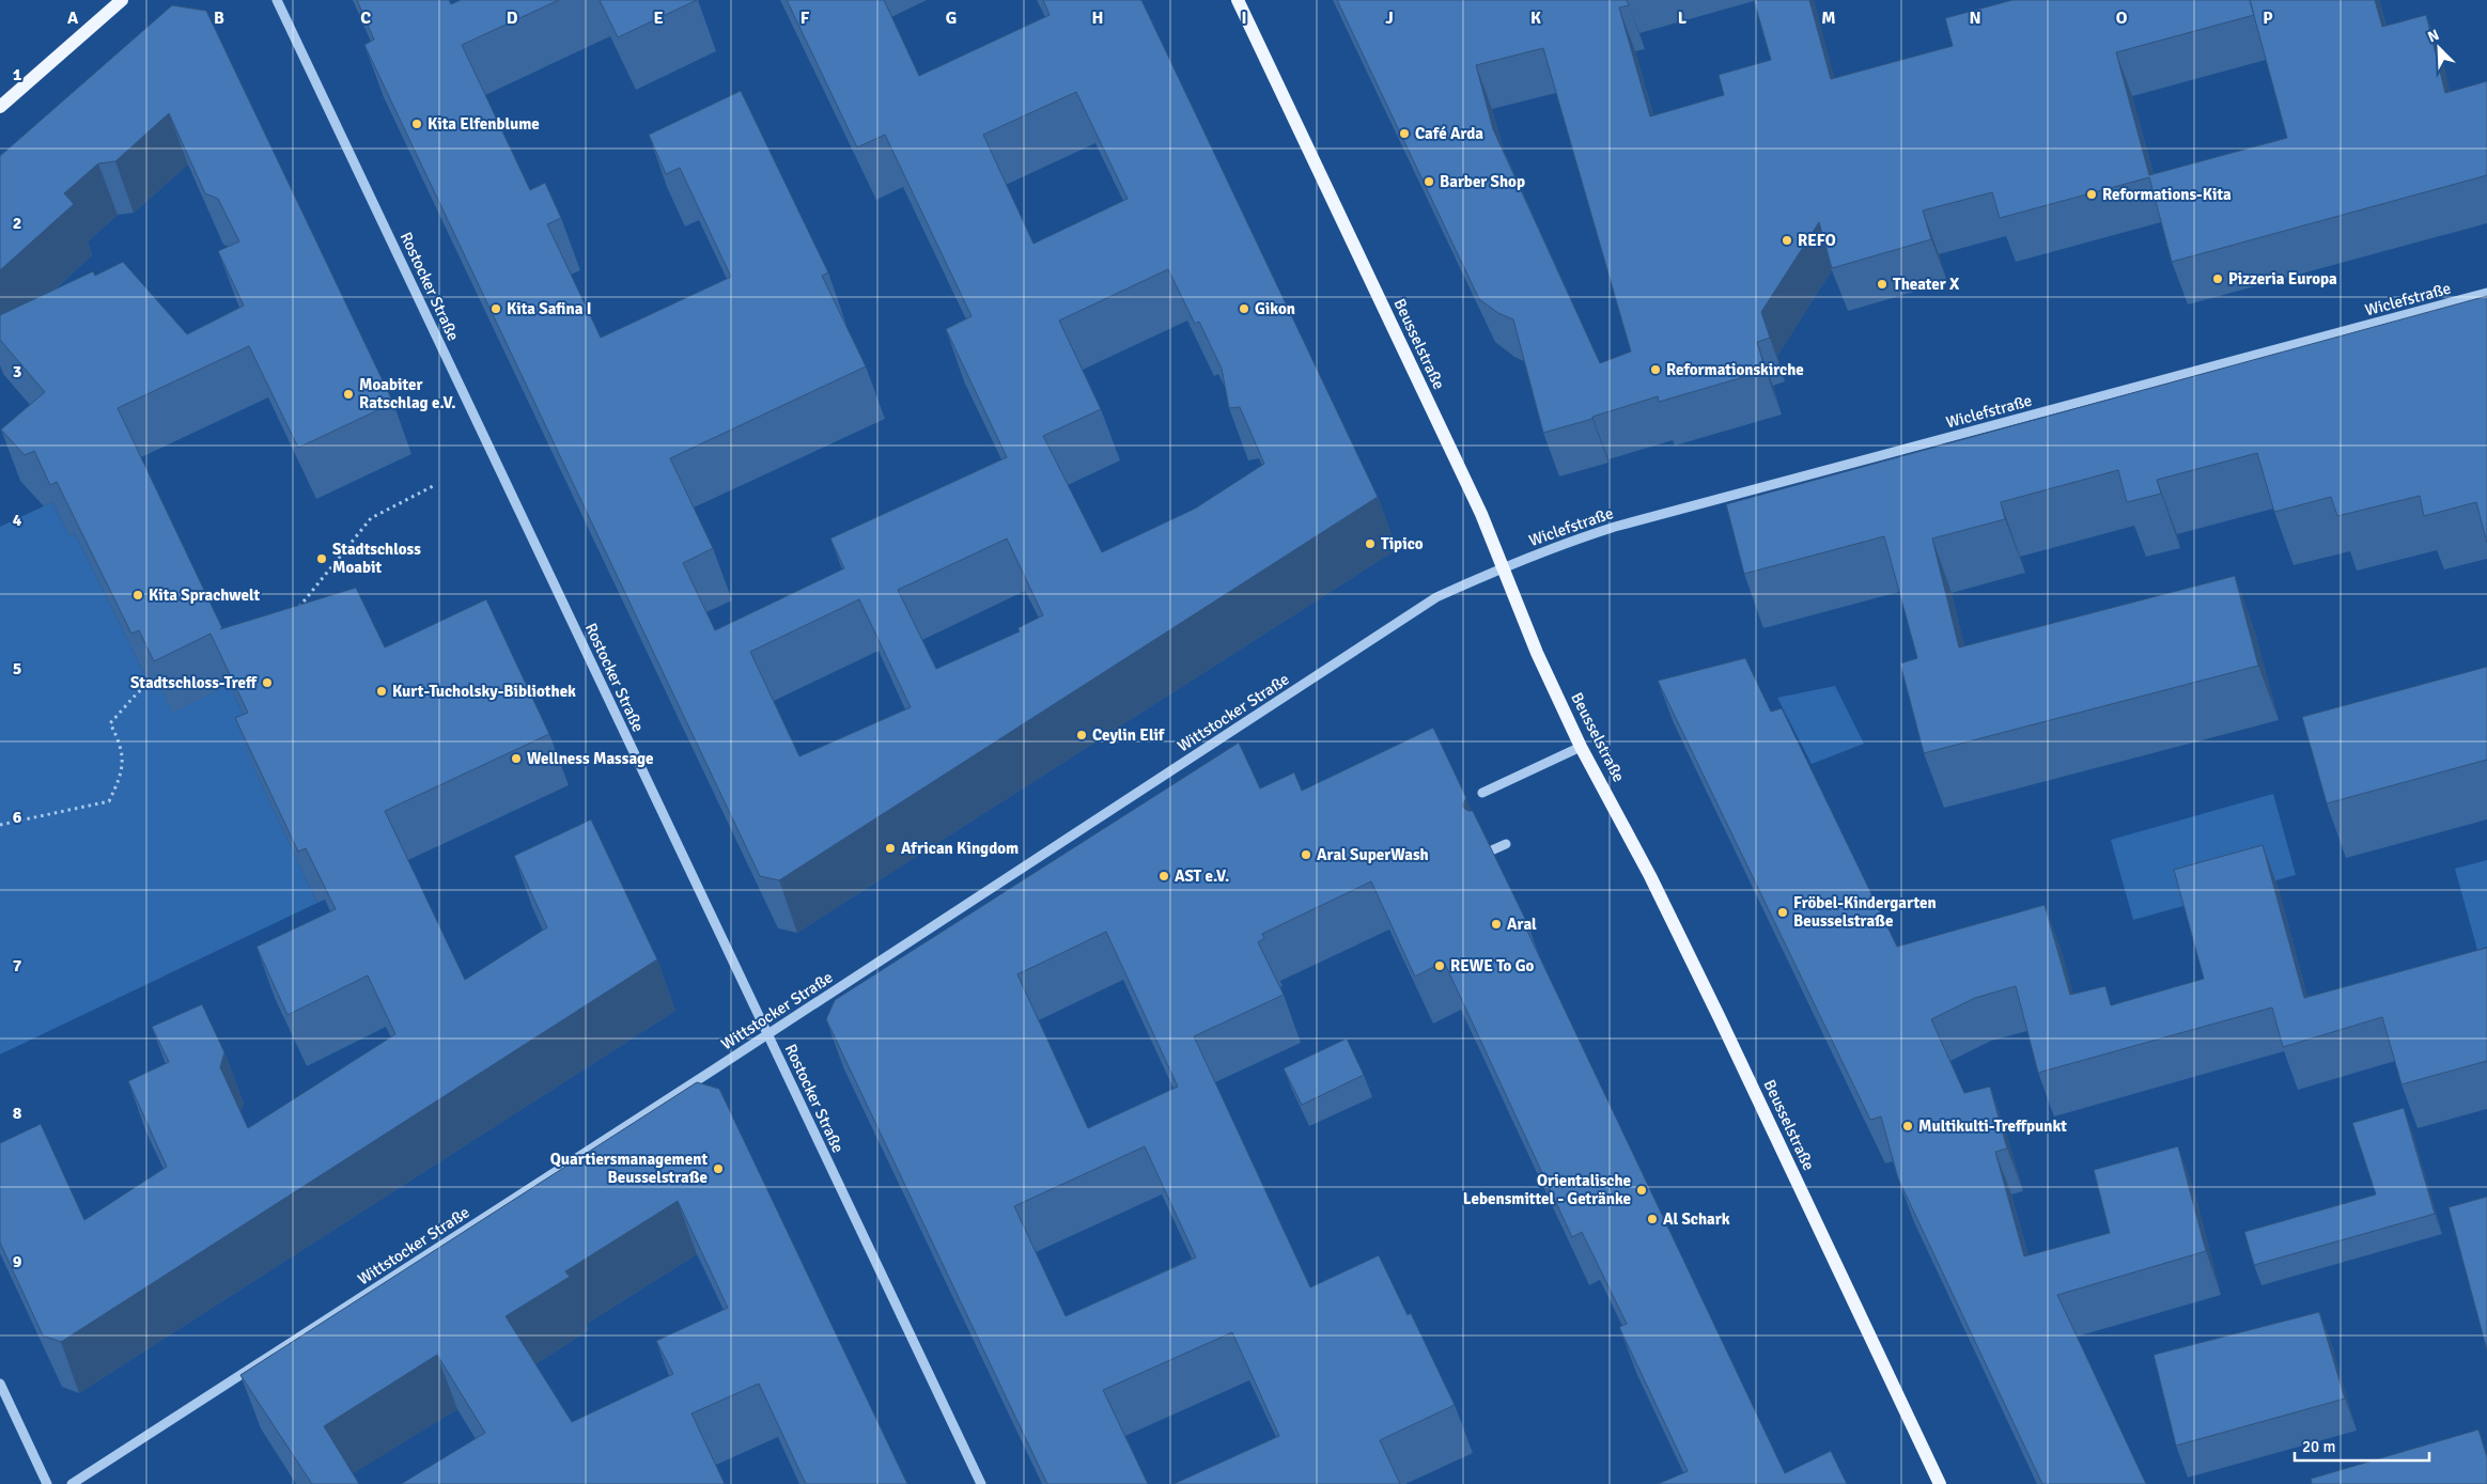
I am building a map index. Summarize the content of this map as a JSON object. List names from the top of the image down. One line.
{"streets":{"main road":["Beusselstraße"],"street":["Rostocker Straße","Wiclefstraße","Wittstocker Straße"]},"crossings":[["Rostocker Straße","Wittstocker Straße"],["Wiclefstraße","Beusselstraße"],["Wiclefstraße","Wittstocker Straße"],["Beusselstraße","Wittstocker Straße"]],"places":["Kita Elfenblume","Café Arda","Barber Shop","Reformations-Kita","REFO","Pizzeria Europa","Theater X","Kita Safina I","Gikon","Reformationskirche","Moabiter Ratschlag e.V.","Tipico","Stadtschloss Moabit","Kita Sprachwelt","Stadtschloss-Treff","Kurt-Tucholsky-Bibliothek","Ceylin Elif","Wellness Massage","African Kingdom","Aral SuperWash","AST e.V.","Fröbel-Kindergarten Beusselstraße","Aral","REWE To Go","Multikulti-Treffpunkt","Quartiersmanagement Beusselstraße","Orientalische Lebensmittel - Getränke","Al Schark"],"scale_bar":"20 m","north":"top left","grid":{"columns":["A","B","C","D","E","F","G","H","I","J","K","L","M","N","O","P"],"rows":["1","2","3","4","5","6","7","8","9"]}}
